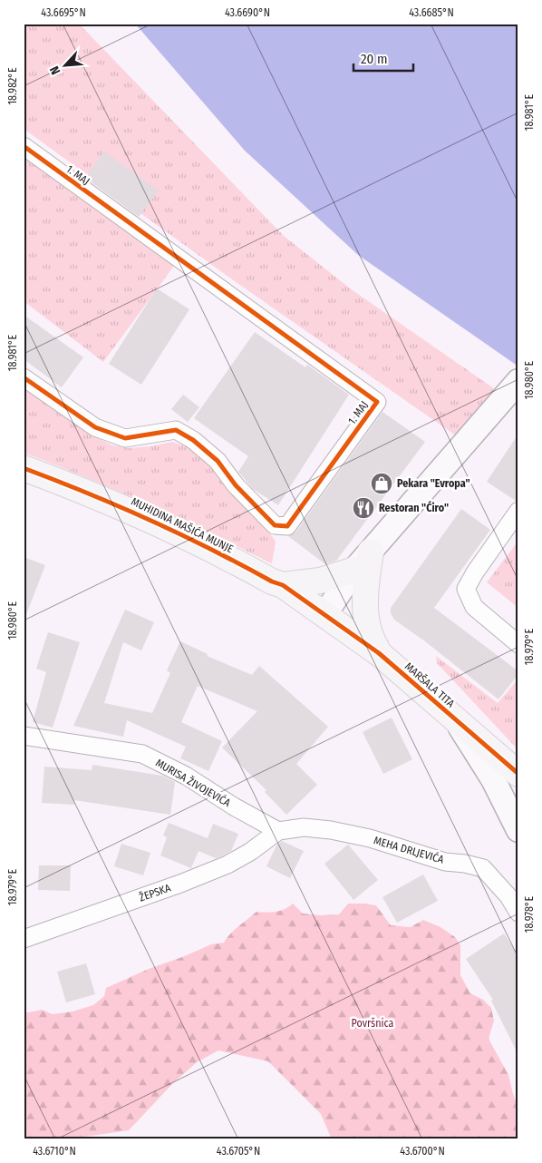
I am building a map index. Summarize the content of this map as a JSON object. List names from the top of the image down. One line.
{"streets":{"main road":["MUHIDINA MAŠIĆA MUNJE","MARŠALA TITA"],"street":["1. MAJ","MURISA ŽIVOJEVIĆA","MEHA DRLJEVIĆA","ŽEPSKA"]},"crossings":[["MUHIDINA MAŠIĆA MUNJE","MARŠALA TITA"],["MURISA ŽIVOJEVIĆA","MEHA DRLJEVIĆA"],["MURISA ŽIVOJEVIĆA","ŽEPSKA"],["MEHA DRLJEVIĆA","ŽEPSKA"]],"parks":["Površnica"],"places":{"shop":["Pekara \"Evropa\""],"restaurant":["Restoran \"Ćiro\""]},"scale_bar":"20 m","north":"bottom left","coordinates":["43.6695°N","43.6690°N","43.6685°N","18.982°E","18.981°E","18.980°E","18.979°E","18.978°E","43.6710°N","43.6705°N","43.6700°N"]}
